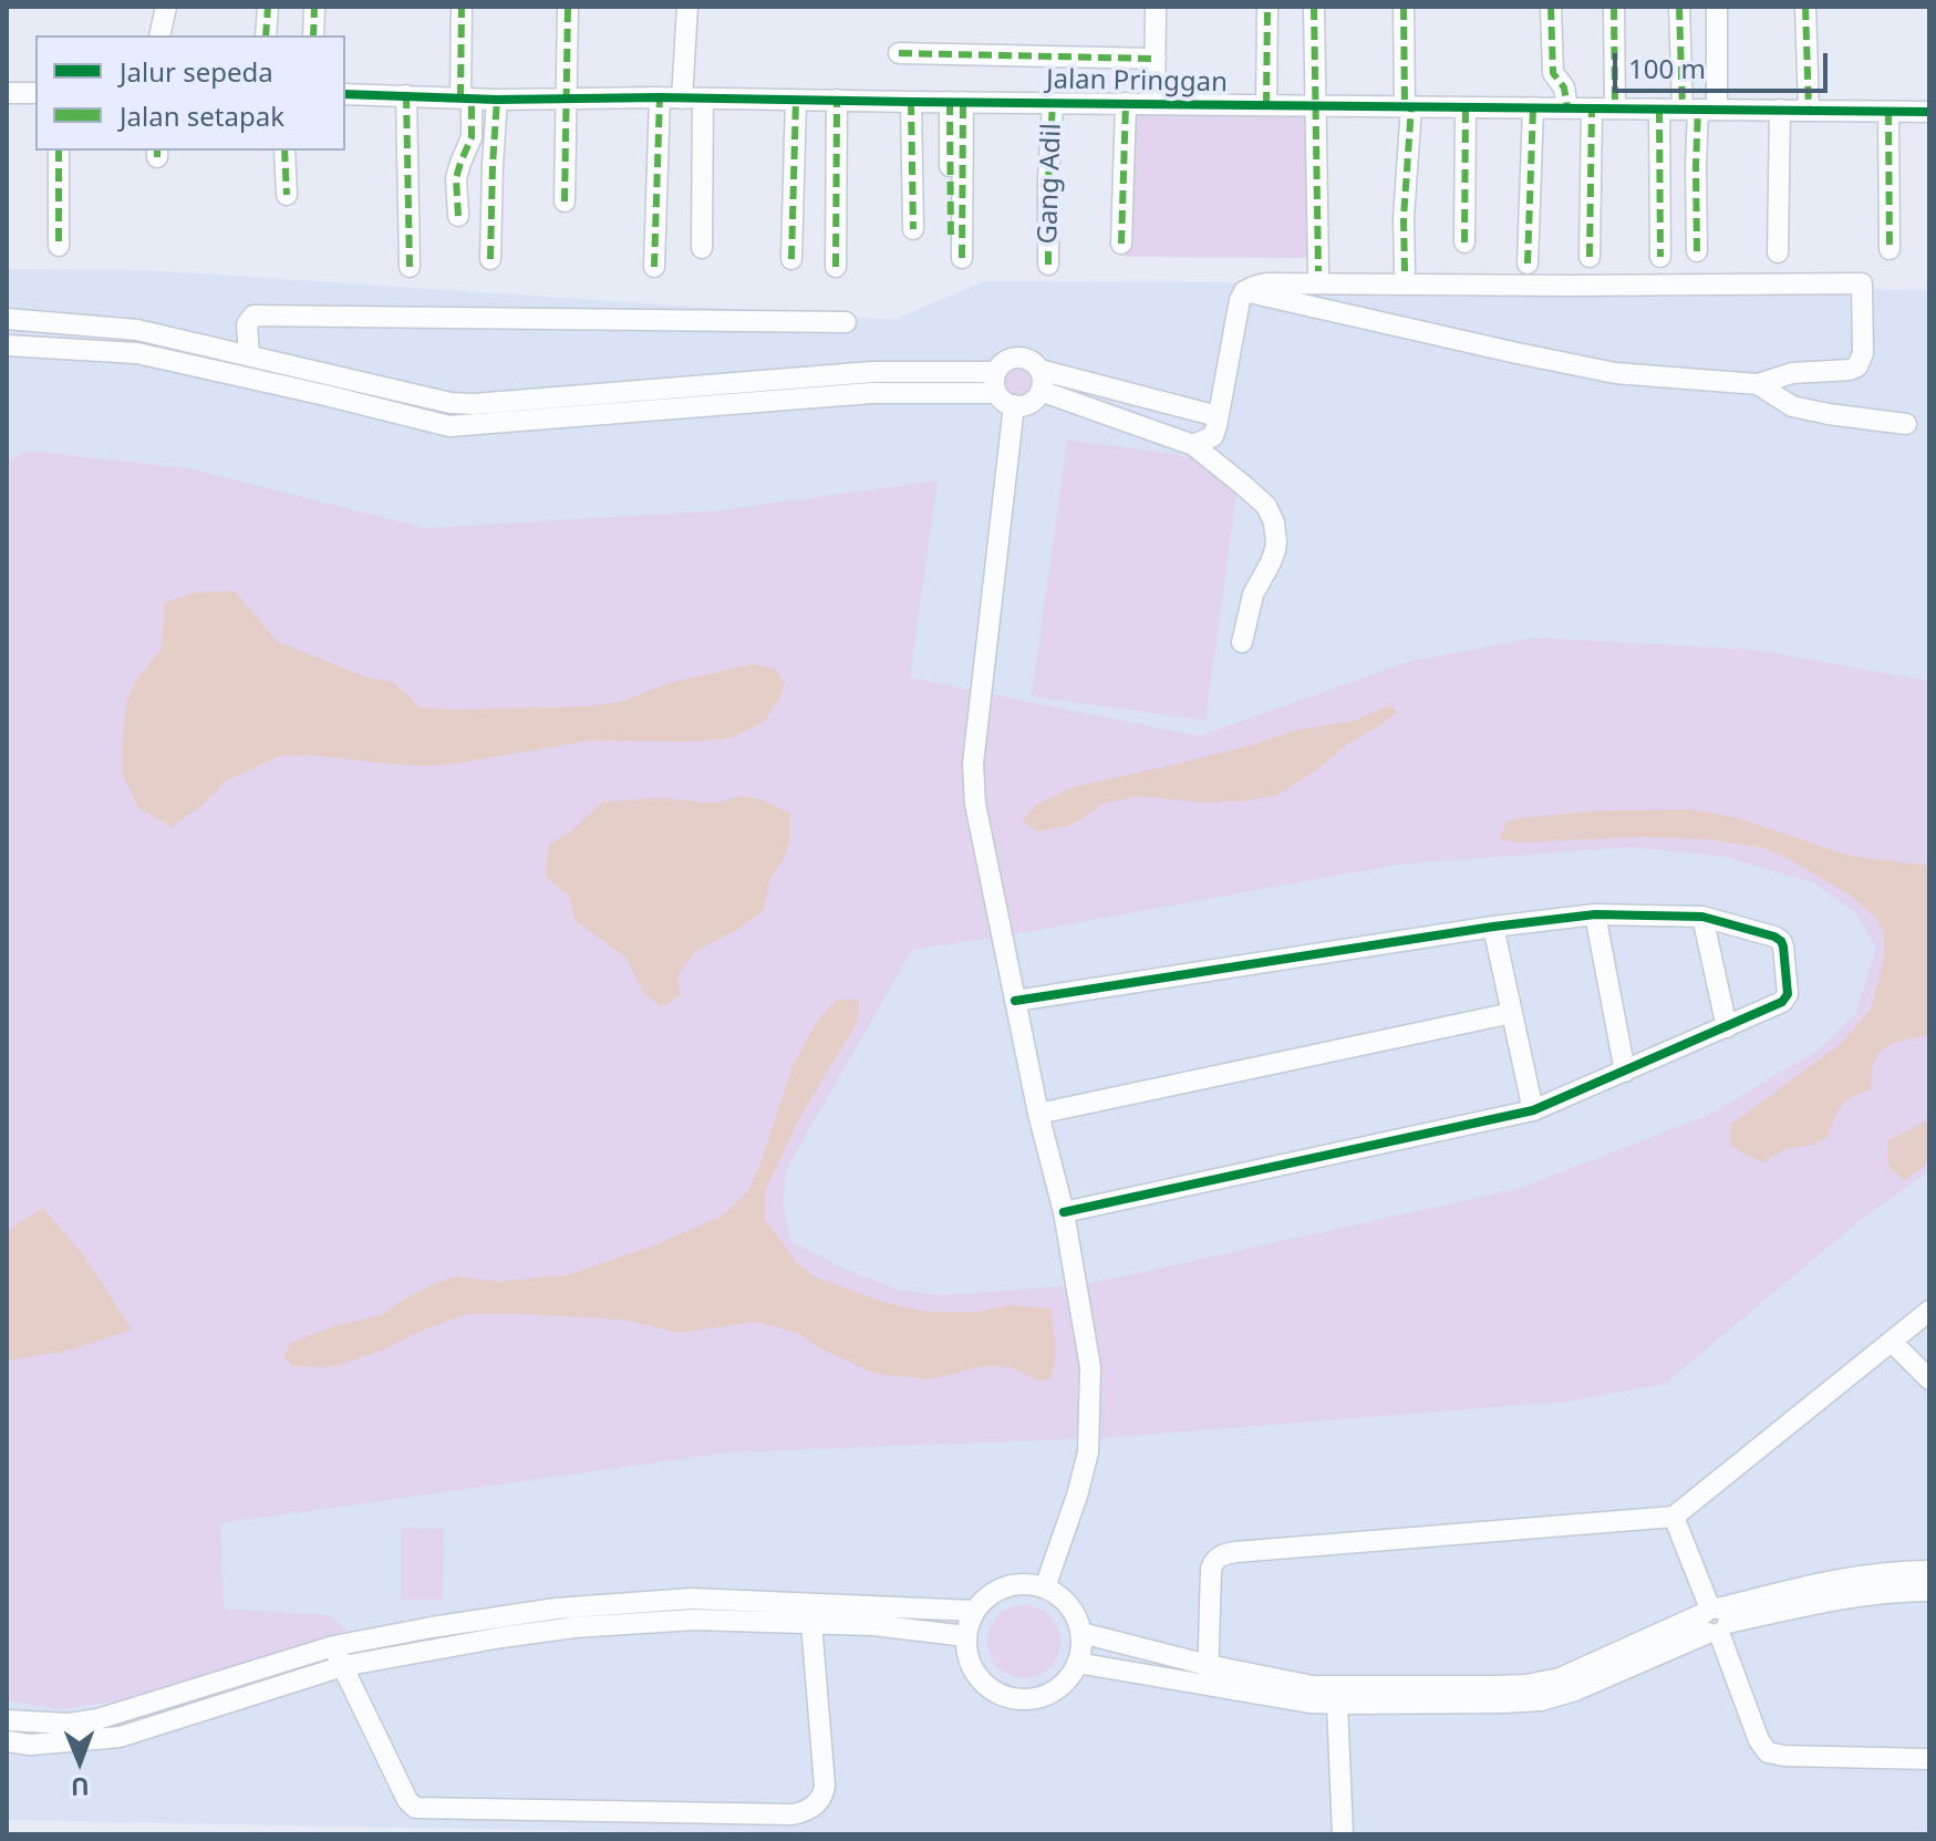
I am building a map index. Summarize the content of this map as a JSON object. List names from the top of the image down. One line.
{"streets":{"street":["Jalan Pringgan","Gang Adil"]},"crossings":[["Jalan Pringgan","Gang Adil"]],"legend":["Jalur sepeda","Jalan setapak"],"scale_bar":"100 m","north":"bottom"}
